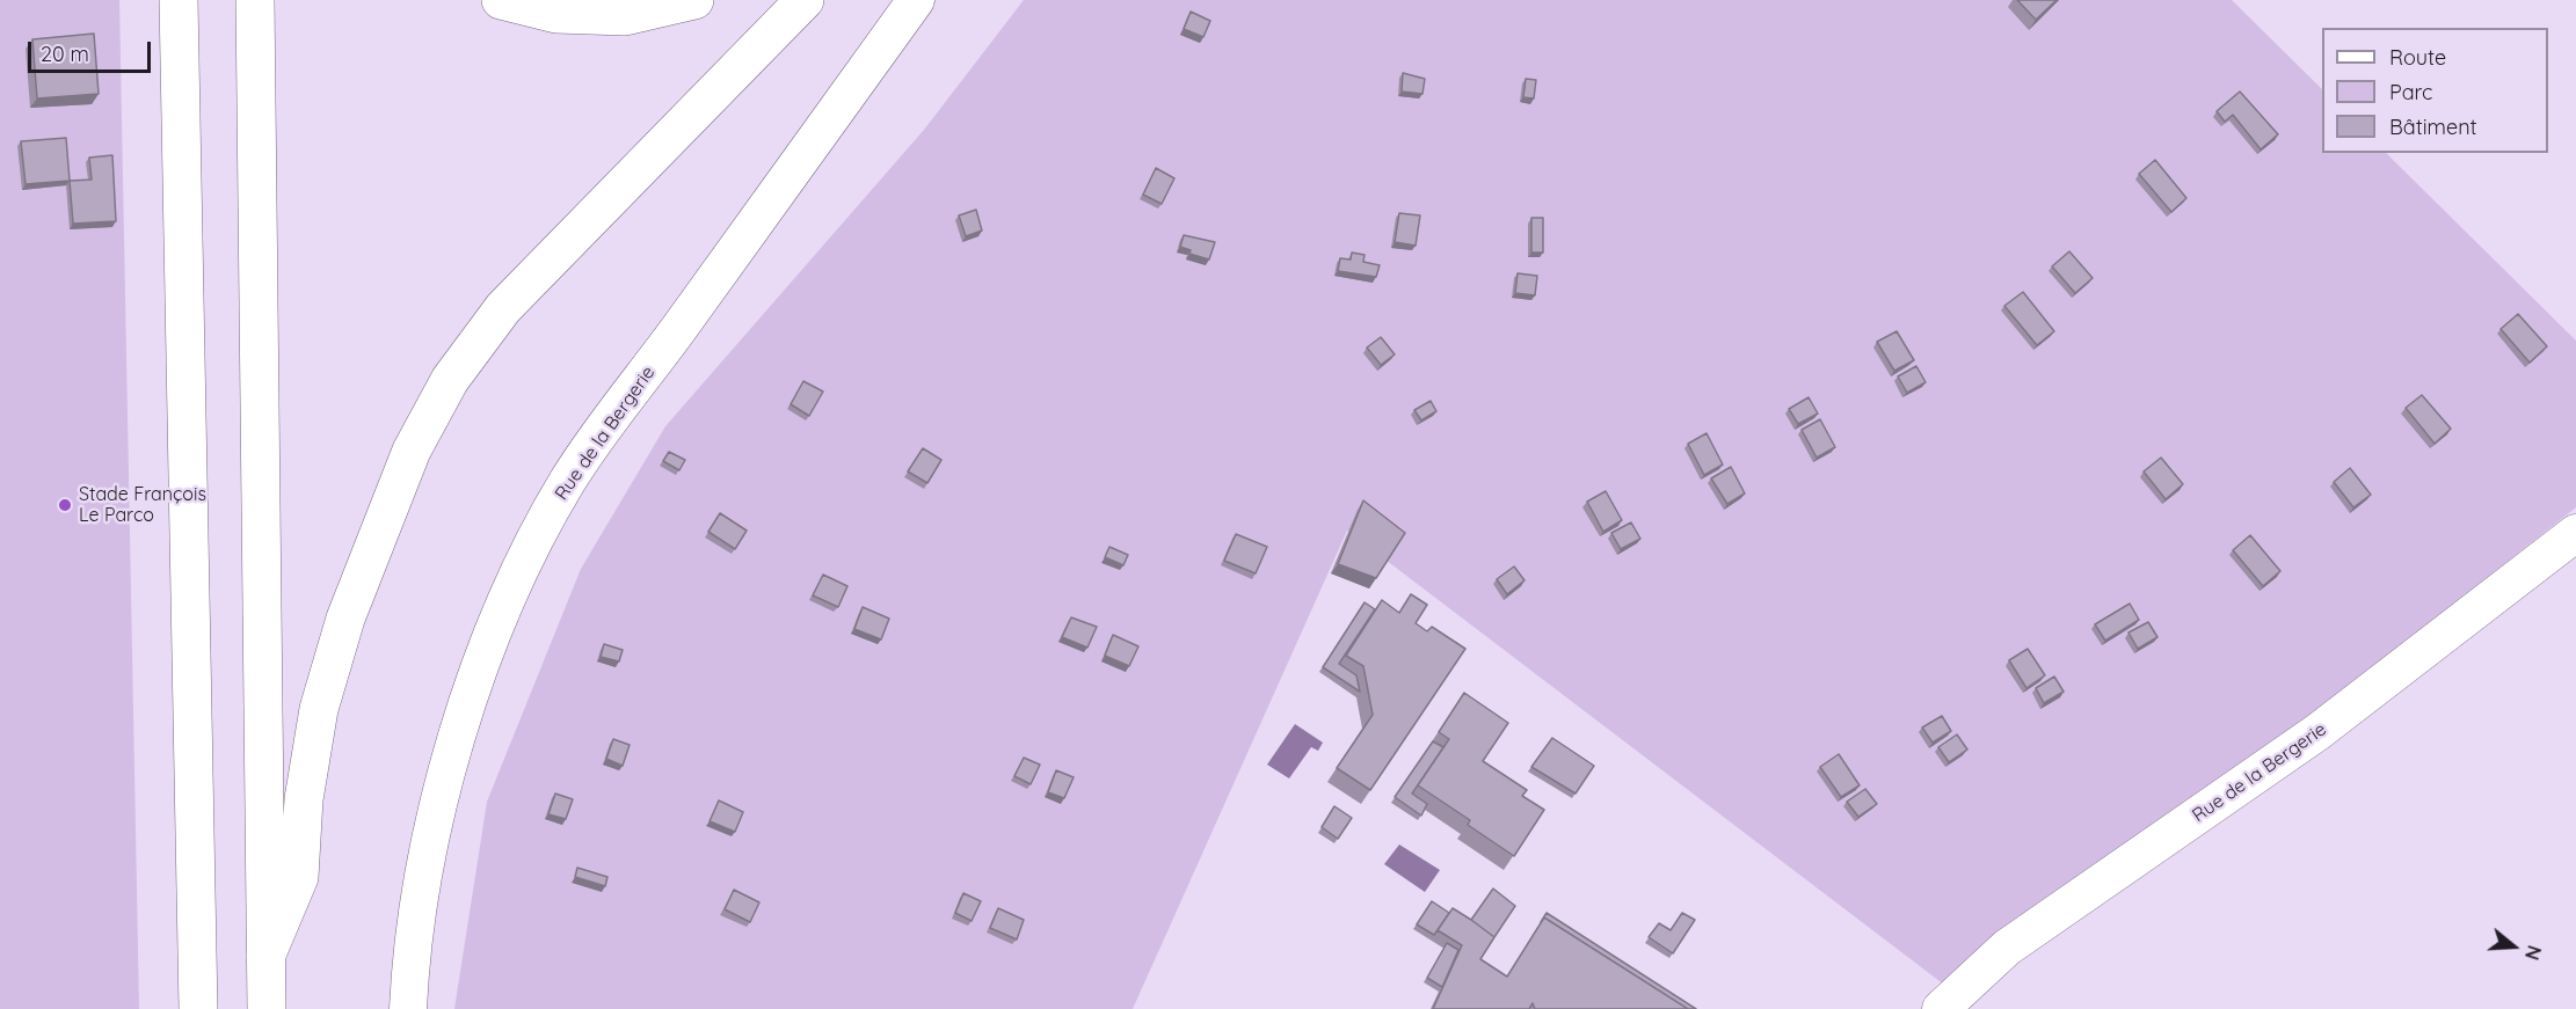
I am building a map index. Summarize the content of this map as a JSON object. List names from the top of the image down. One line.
{"streets":{"street":["Rue de la Bergerie"]},"places":["Stade François Le Parco"],"legend":["Route","Parc","Bâtiment"],"scale_bar":"20 m","north":"right"}
